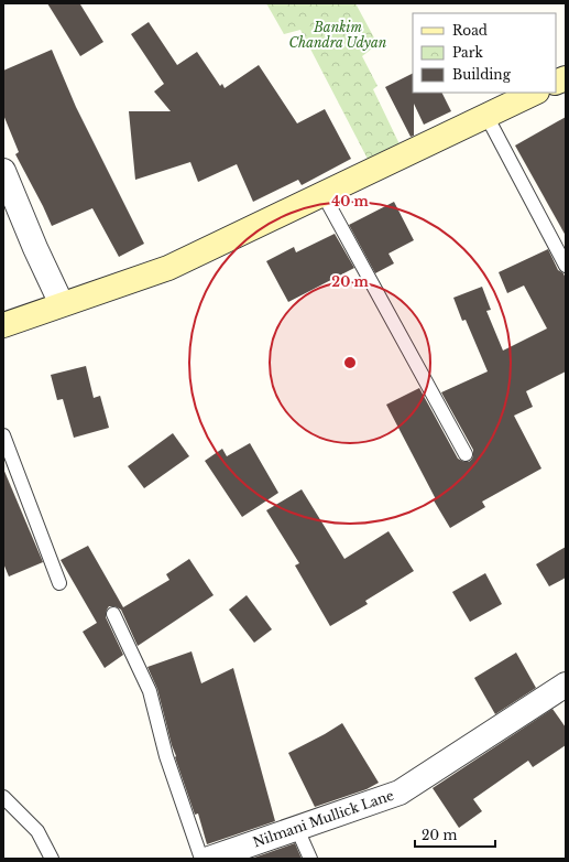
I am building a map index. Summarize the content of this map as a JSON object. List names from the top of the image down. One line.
{"streets":{"street":["Nilmani Mullick Lane"]},"parks":["Bankim Chandra Udyan"],"legend":["Road","Park","Building"],"scale_bar":"20 m","rings":["40 m","20 m"]}
